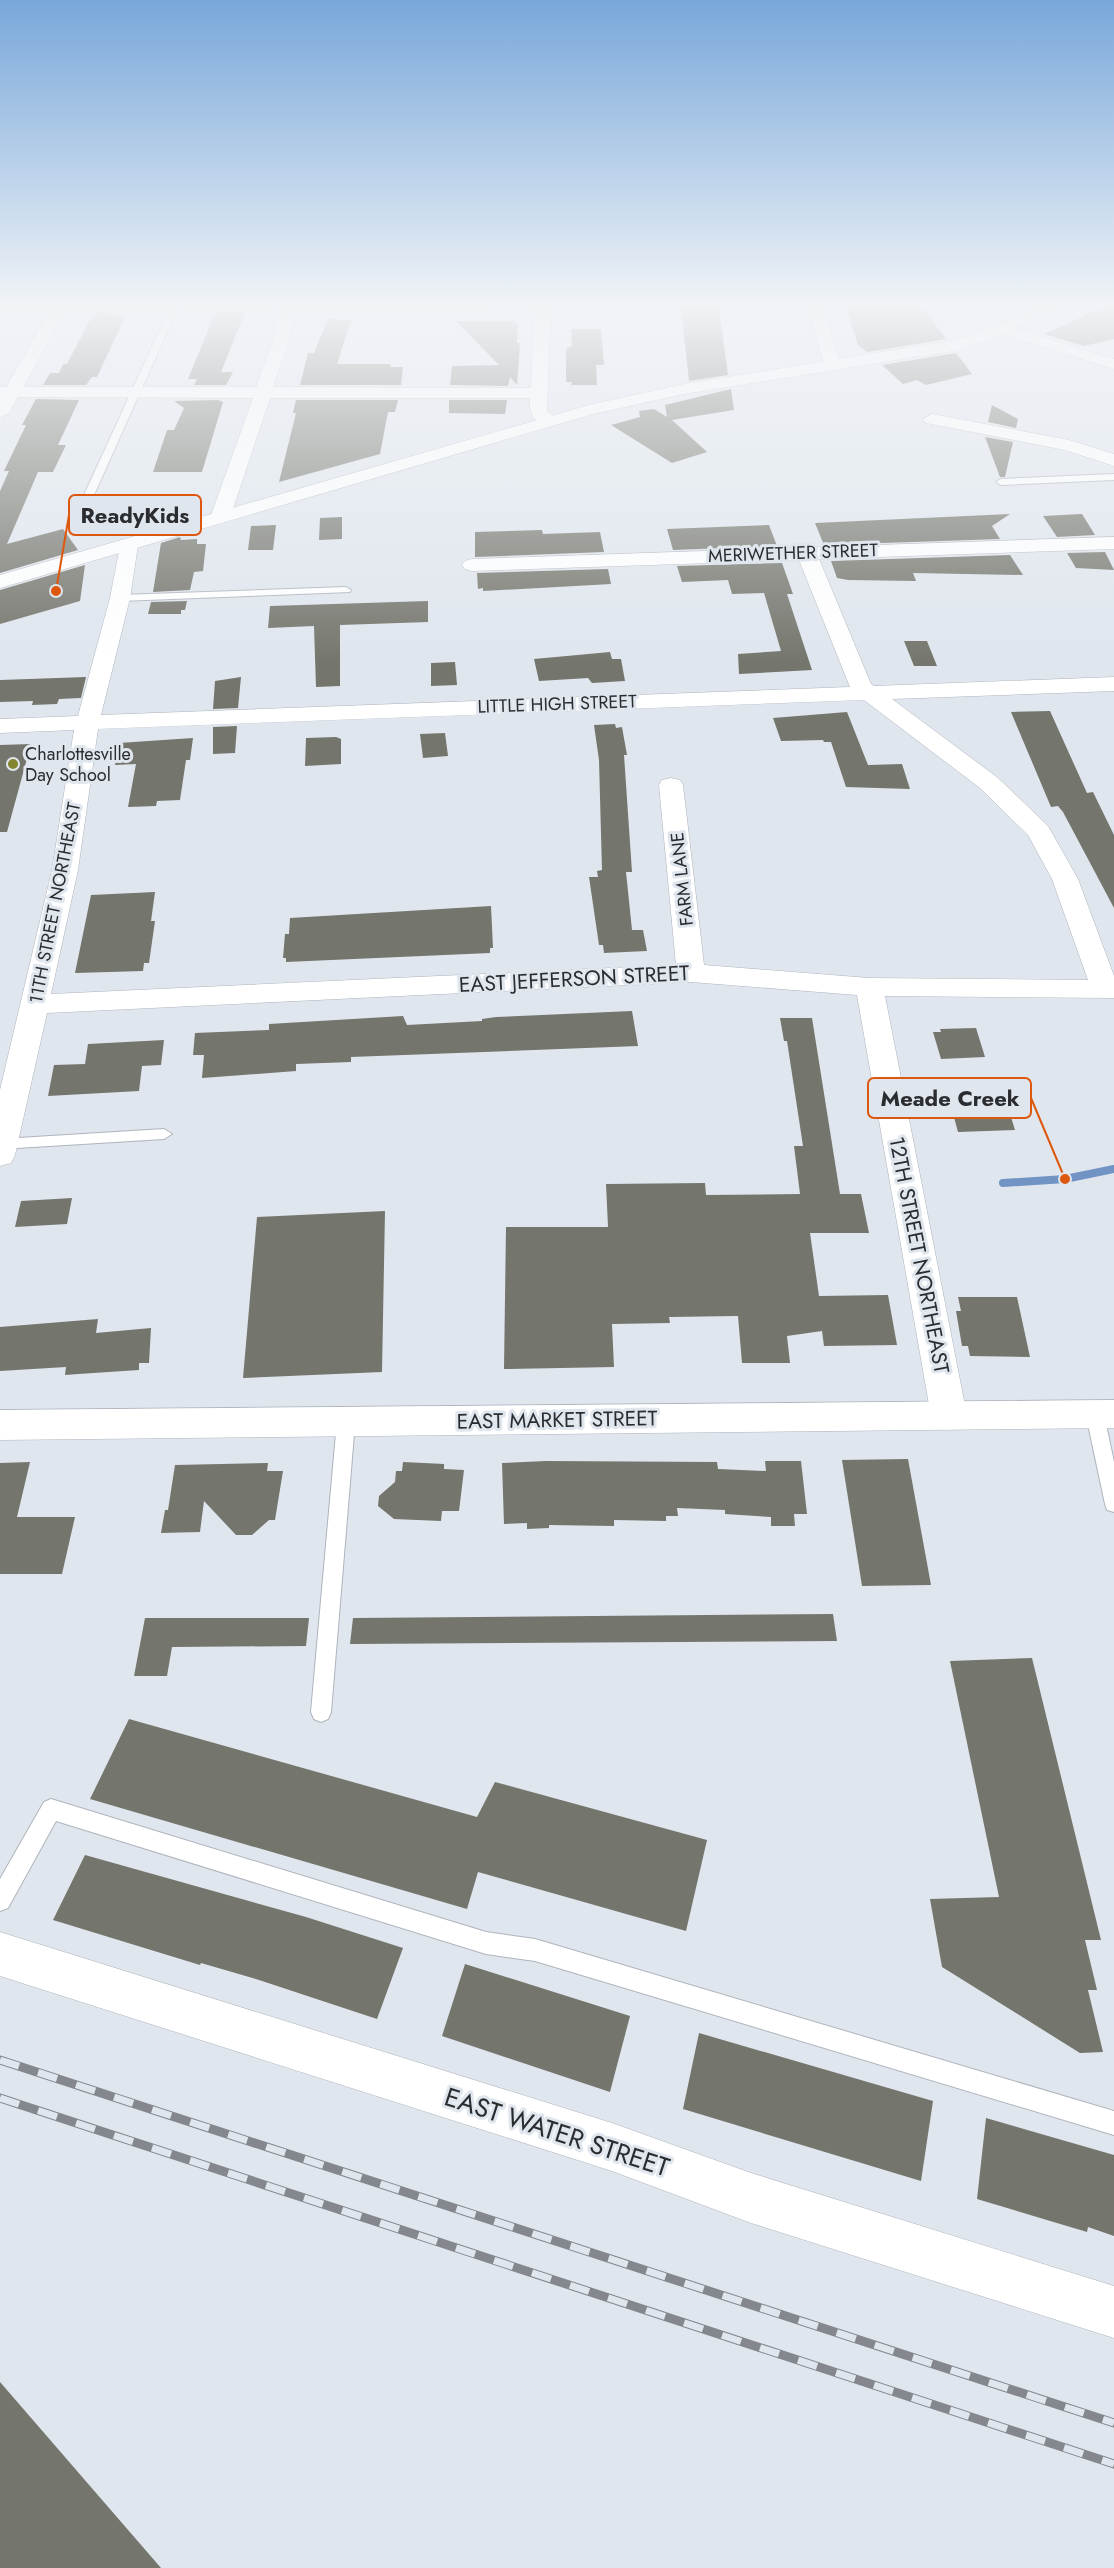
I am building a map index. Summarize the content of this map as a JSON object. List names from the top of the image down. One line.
{"streets":{"street":["MERIWETHER STREET","LITTLE HIGH STREET","FARM LANE","11TH STREET NORTHEAST","EAST JEFFERSON STREET","12TH STREET NORTHEAST","EAST MARKET STREET","EAST WATER STREET"]},"crossings":[["LITTLE HIGH STREET","11TH STREET NORTHEAST"],["FARM LANE","EAST JEFFERSON STREET"],["11TH STREET NORTHEAST","EAST JEFFERSON STREET"],["EAST JEFFERSON STREET","12TH STREET NORTHEAST"],["12TH STREET NORTHEAST","EAST MARKET STREET"]],"places":["ReadyKids","Charlottesville Day School","Meade Creek"]}
